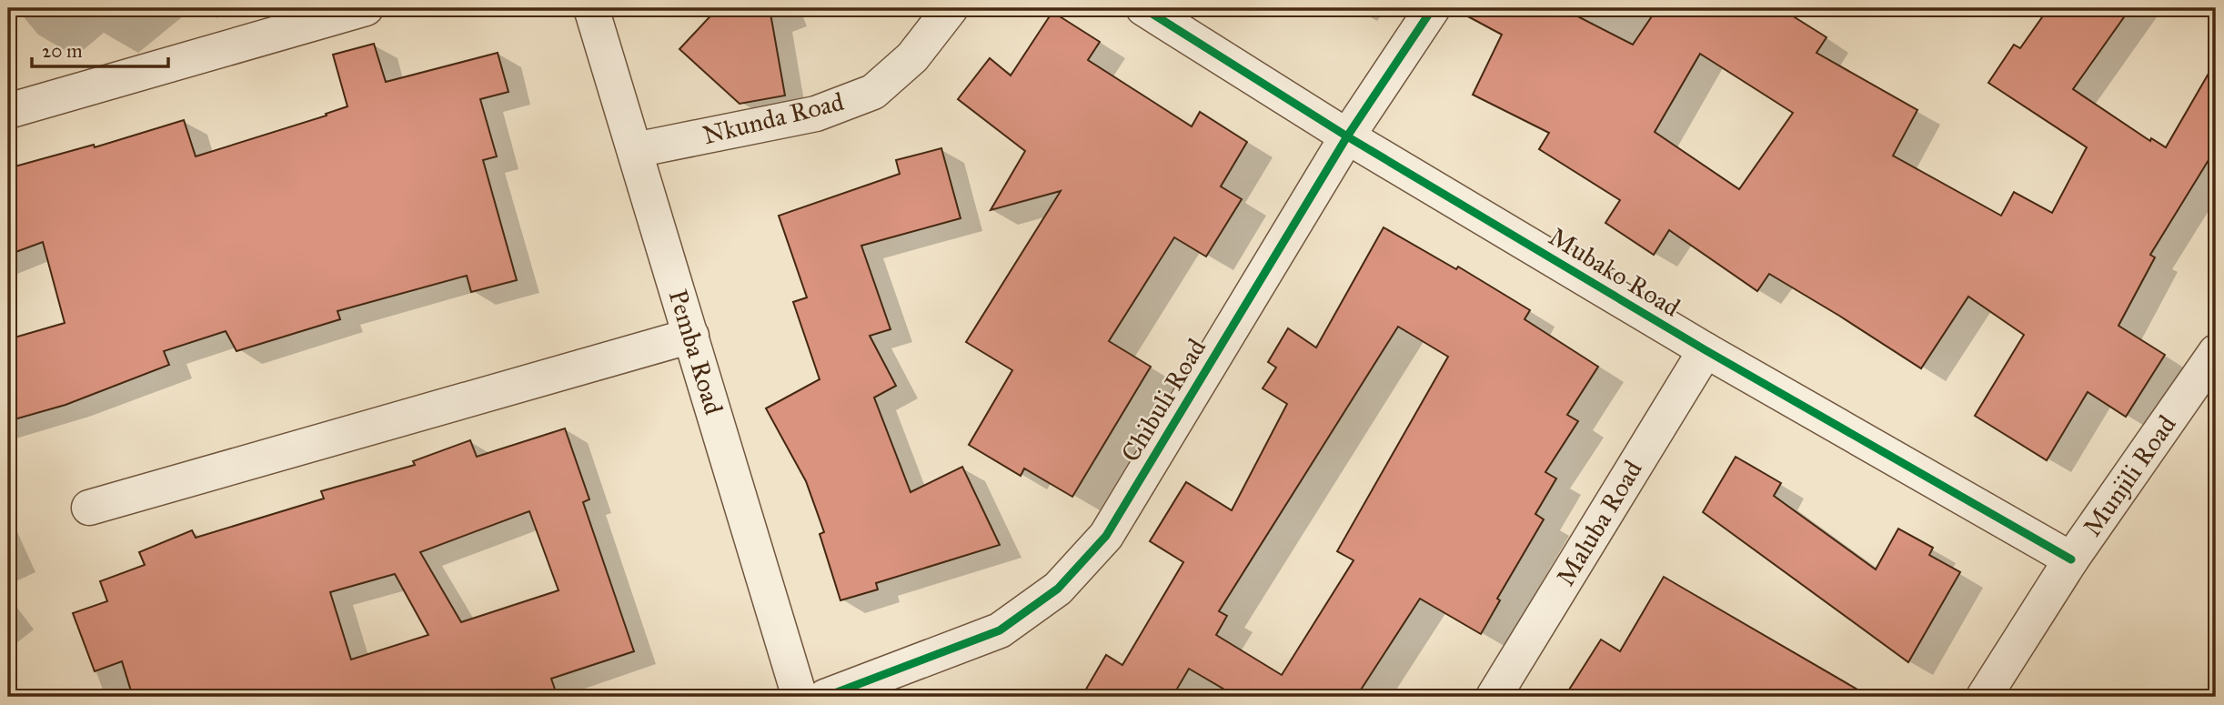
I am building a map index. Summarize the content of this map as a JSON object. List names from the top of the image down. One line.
{"streets":{"street":["Nkunda Road","Mubako Road","Pemba Road","Chibuli Road","Munjili Road","Maluba Road"]},"crossings":[["Nkunda Road","Pemba Road"],["Mubako Road","Chibuli Road"],["Mubako Road","Munjili Road"],["Mubako Road","Maluba Road"]],"scale_bar":"20 m"}
